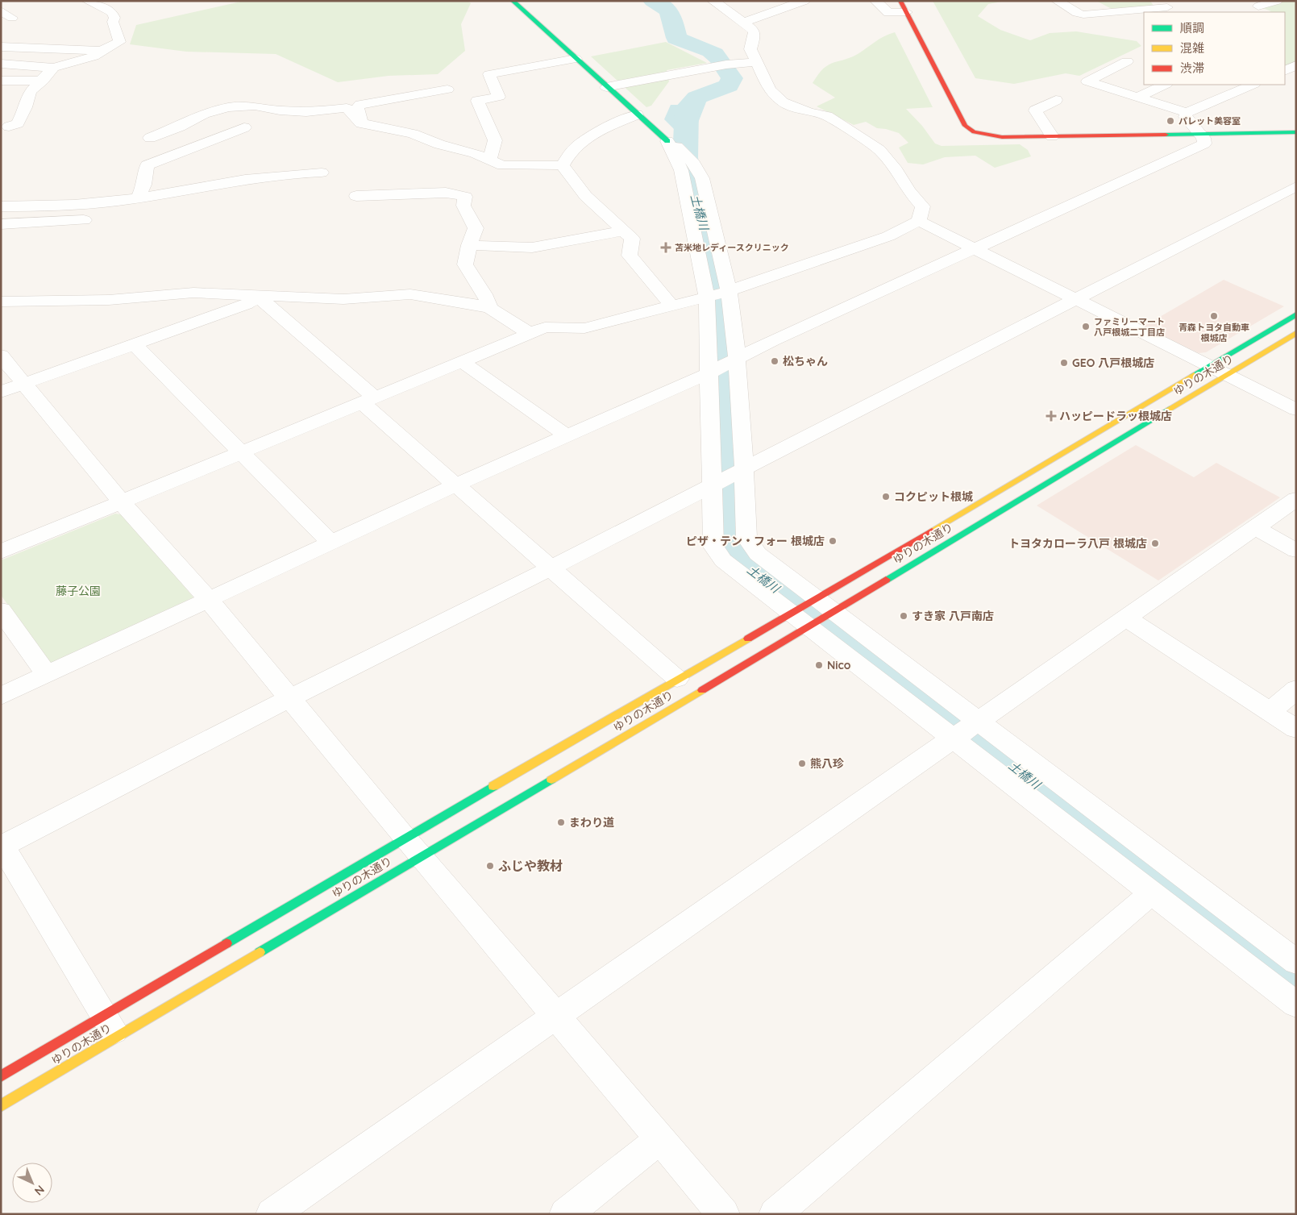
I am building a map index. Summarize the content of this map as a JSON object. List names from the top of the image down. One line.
{"streets":{"street":["ゆりの木通り"]},"water":["土橋川"],"parks":["藤子公園"],"places":{"other":["パレット美容室","青森トヨタ自動車 根城店","ファミリーマート 八戸根城二丁目店","松ちゃん","GEO 八戸根城店","コクピット根城","ピザ・テン・フォー 根城店","トヨタカローラ八戸 根城店","すき家 八戸南店","Nico","熊八珍","まわり道","ふじや教材"],"health":["苫米地レディースクリニック","ハッピードラッ根城店"]},"legend":["順調","混雑","渋滞"],"north":"bottom right"}
